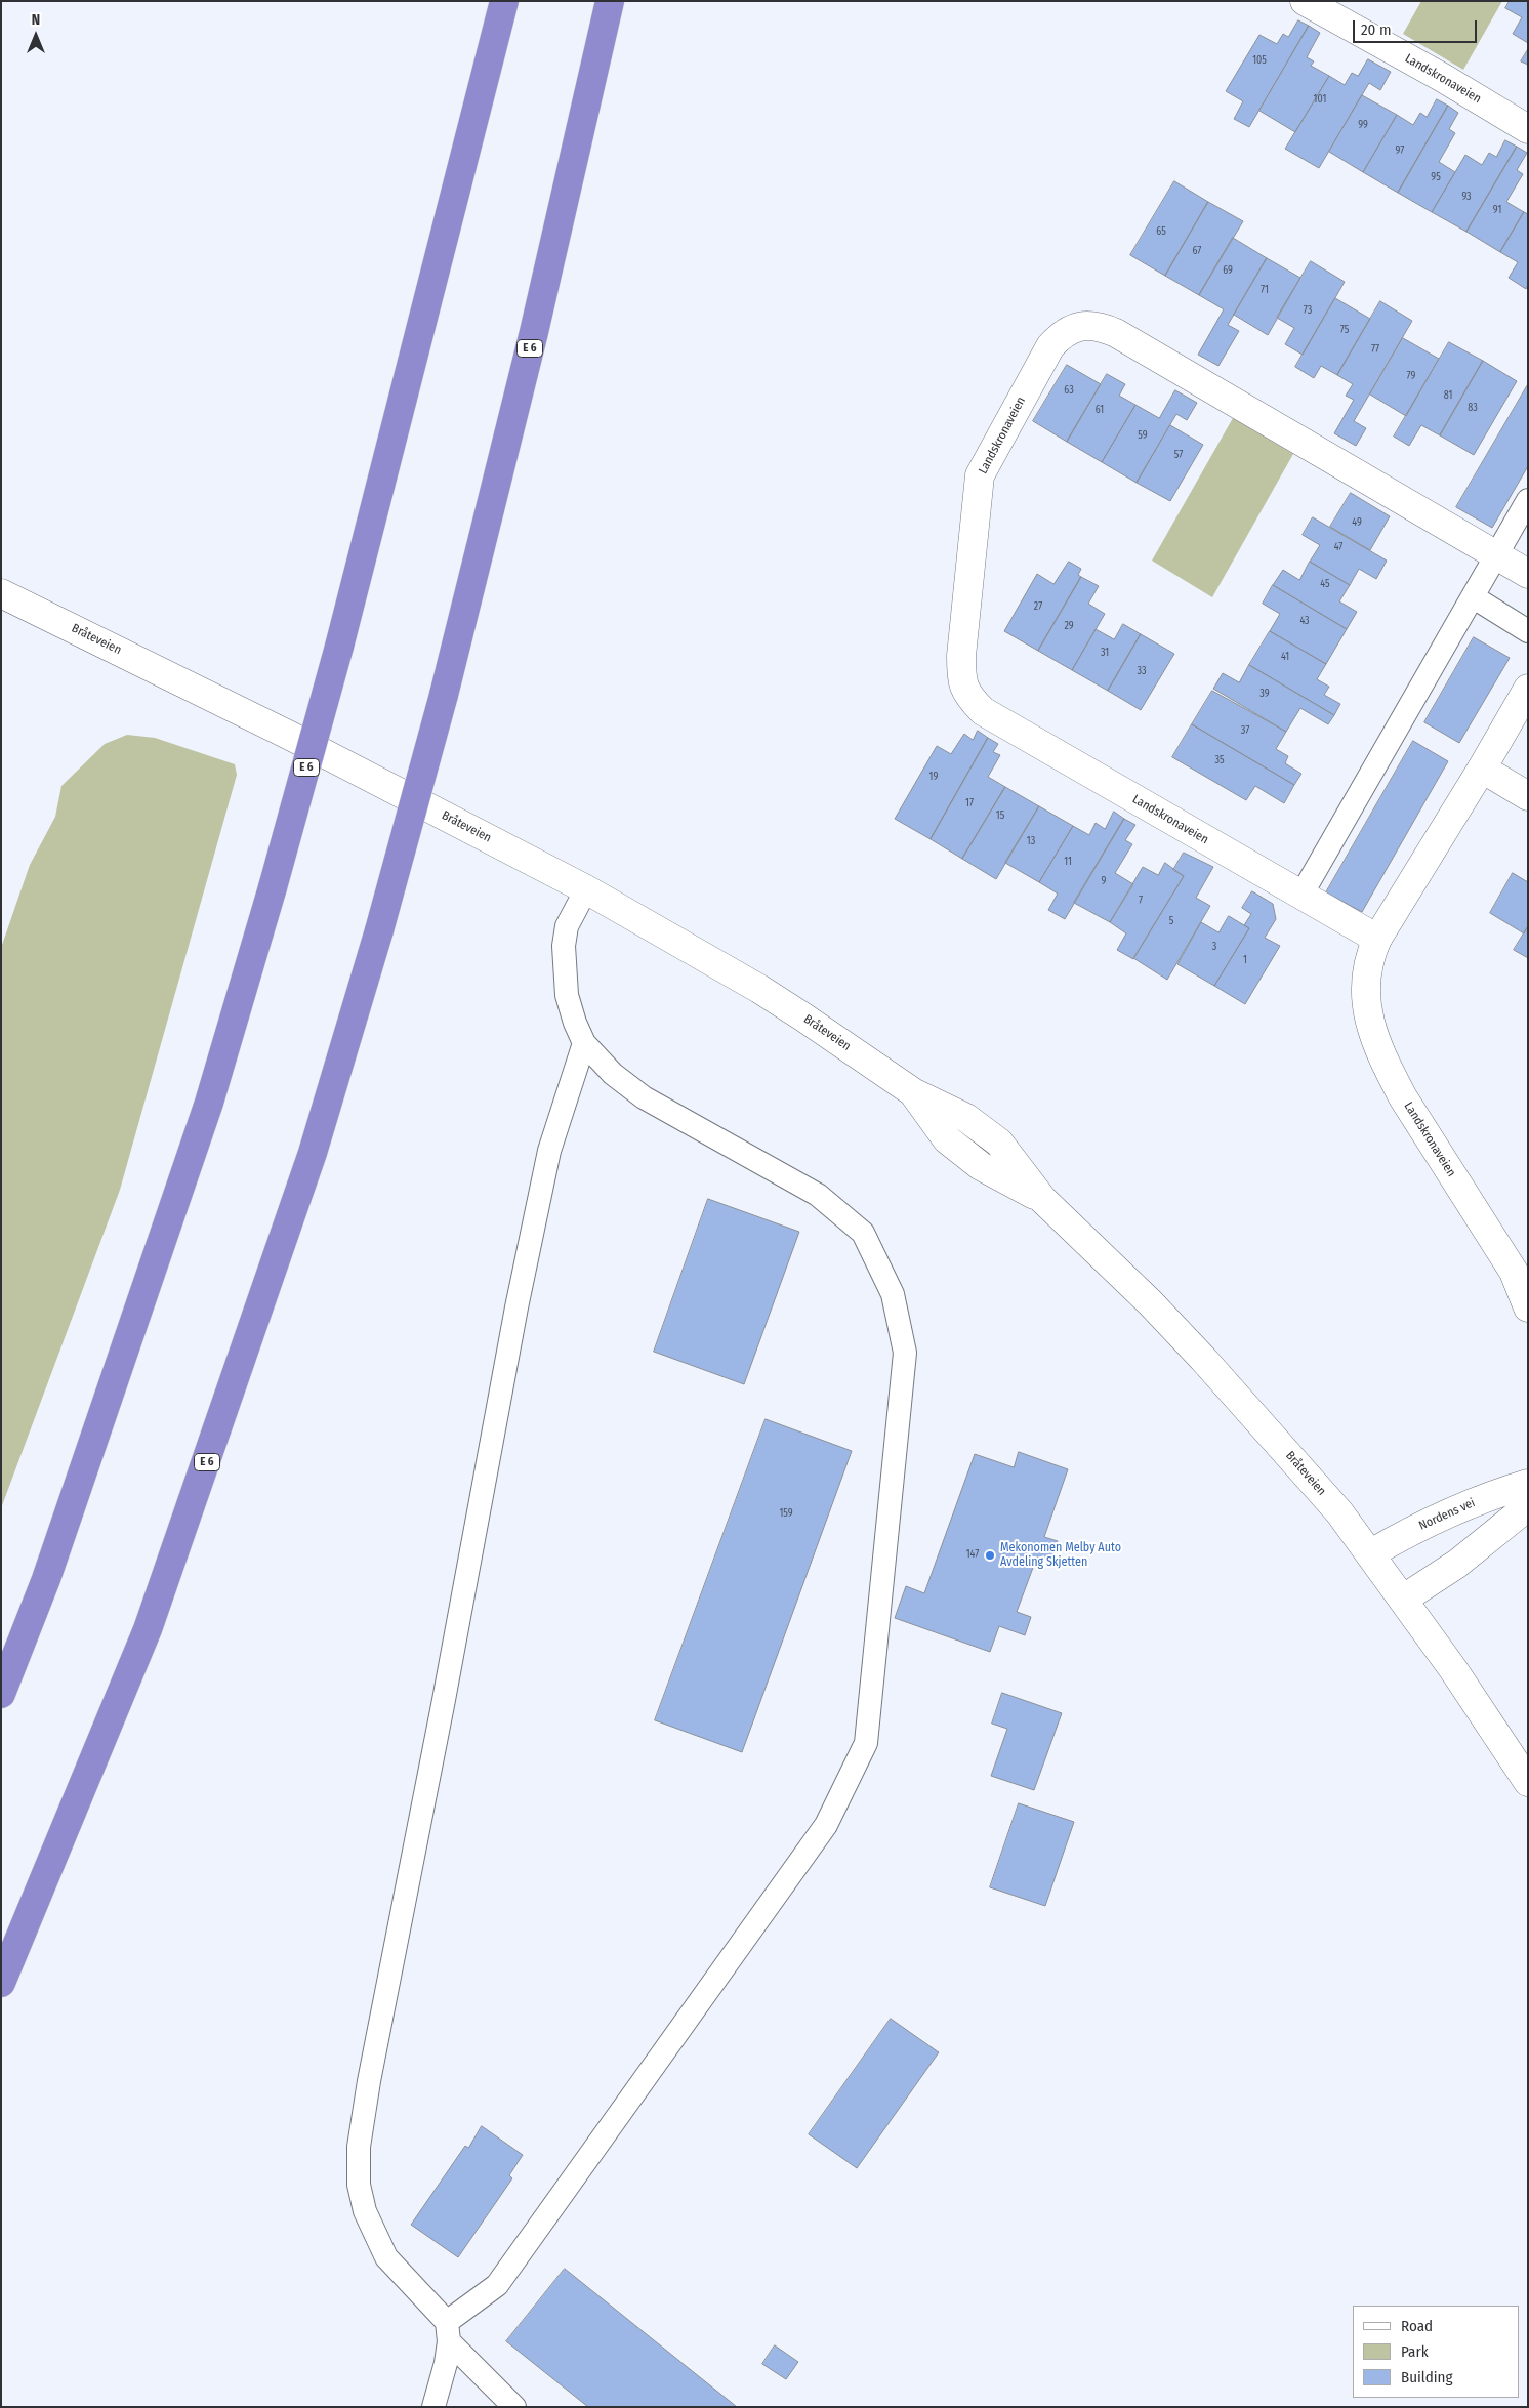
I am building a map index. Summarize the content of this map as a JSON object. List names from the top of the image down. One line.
{"streets":{"highway":["E 6"],"street":["Landskronaveien","Bråteveien","Nordens vei"]},"crossings":[["Bråteveien","Nordens vei"]],"places":["Mekonomen Melby Auto Avdeling Skjetten"],"house_numbers":["105","101","99","97","95","93","91","65","67","69","71","73","75","77","79","63","81","83","61","59","57","49","47","45","27","43","29","31","41","33","39","37","35","19","17","15","13","11","9","7","5","3","1","159","147"],"legend":["Road","Park","Building"],"scale_bar":"20 m","north":"top"}
